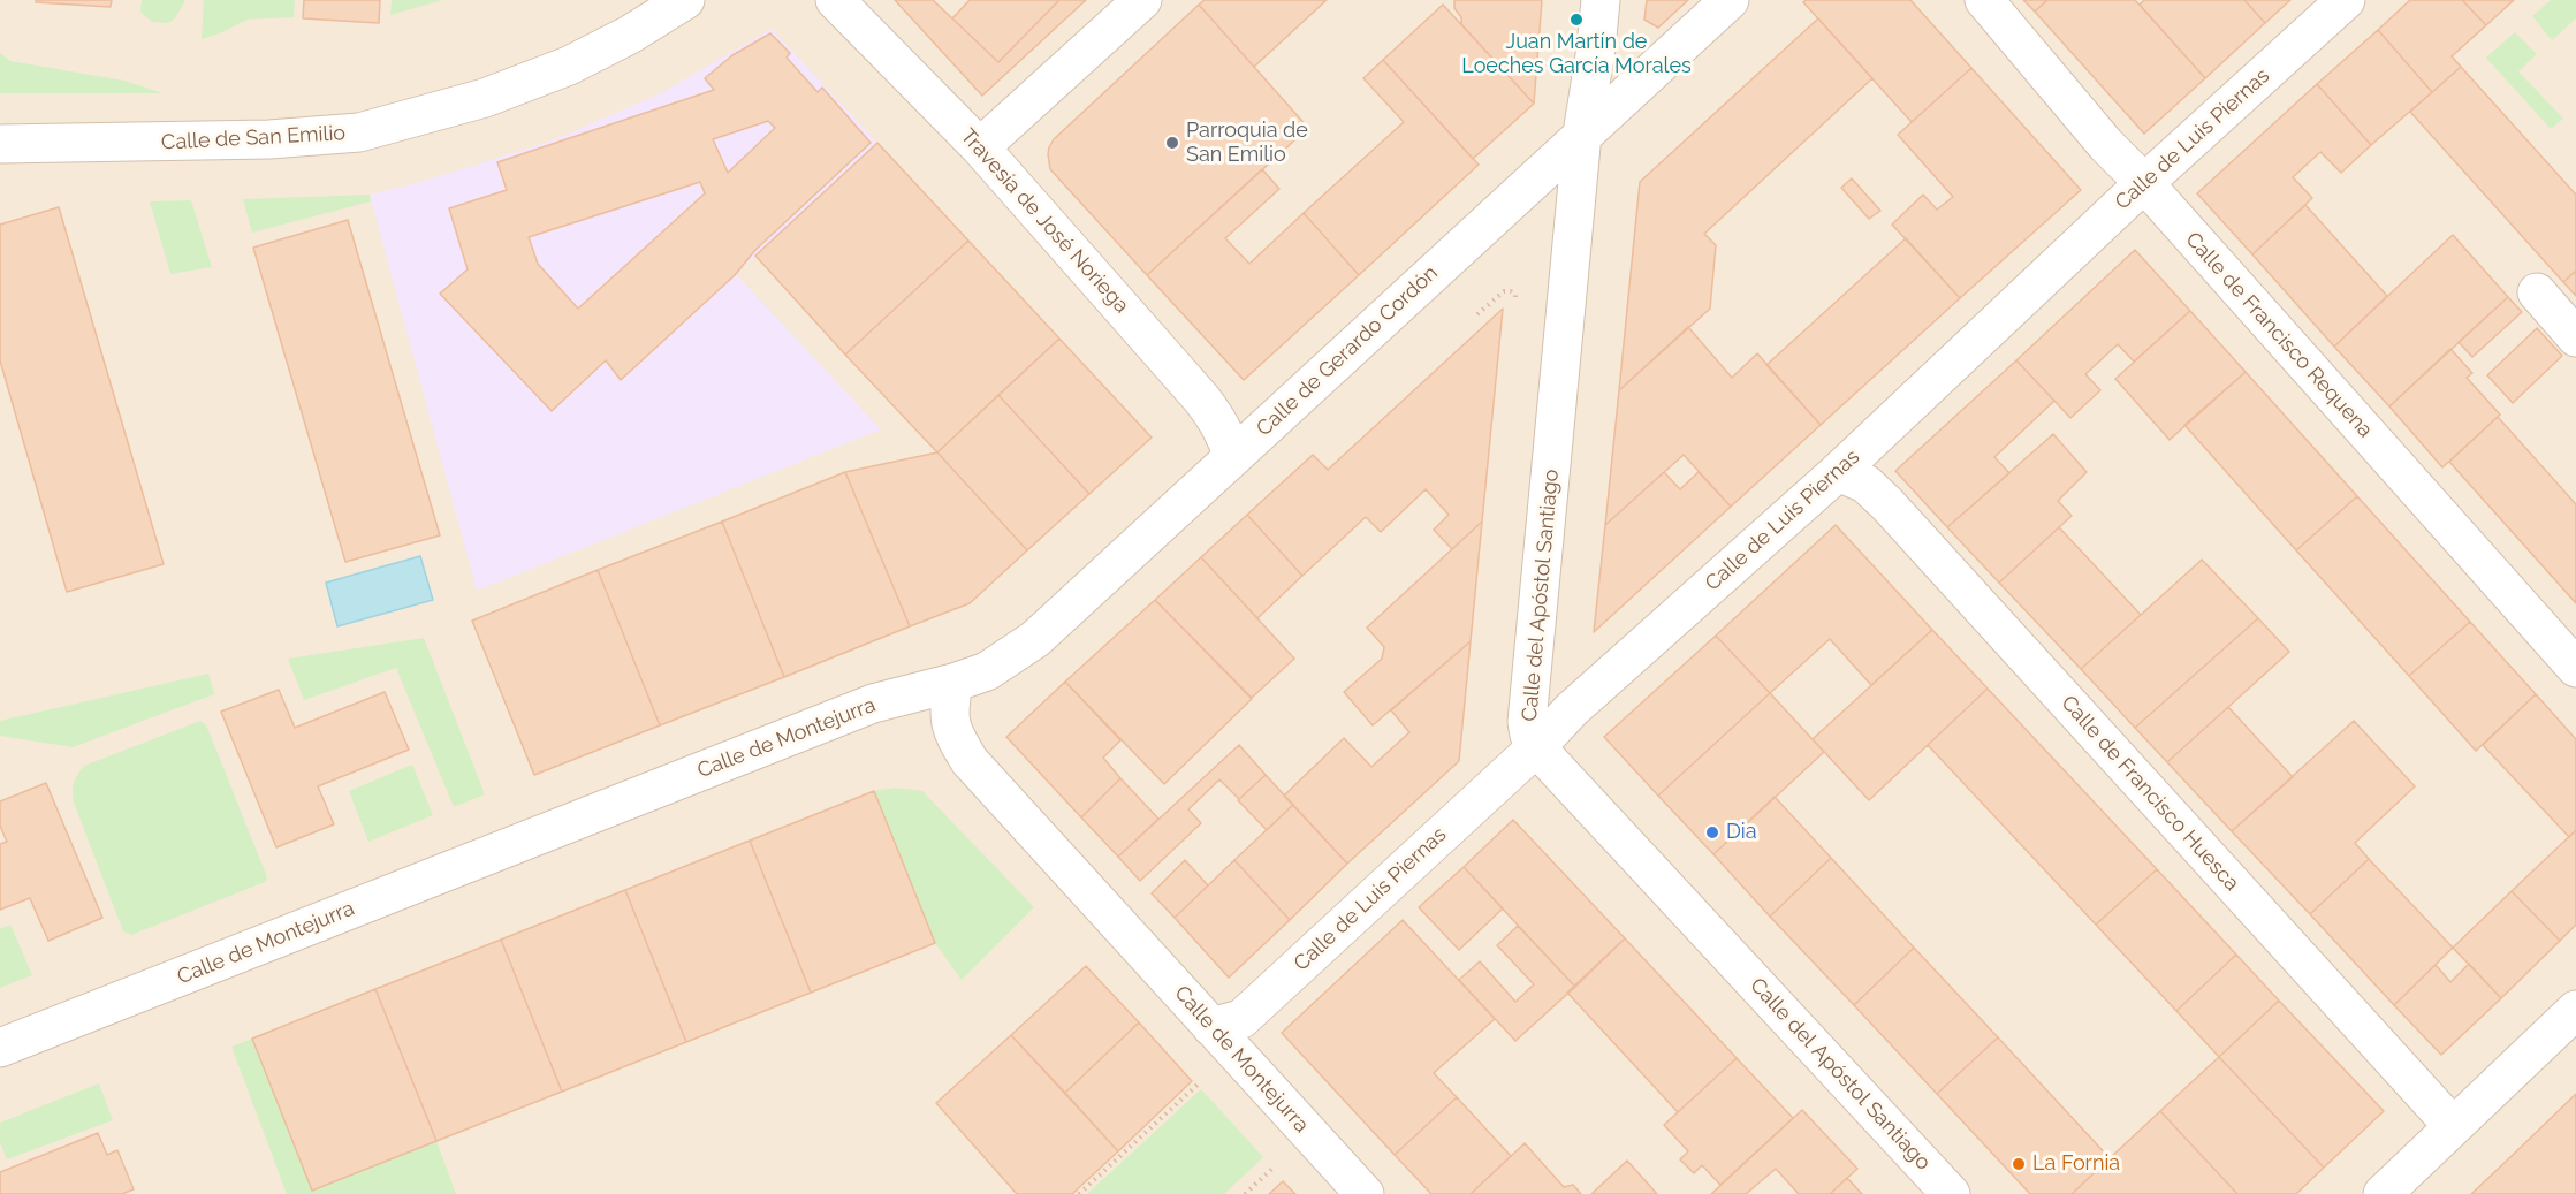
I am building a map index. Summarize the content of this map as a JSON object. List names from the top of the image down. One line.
{"streets":{"street":["Calle de San Emilio","Calle de Luis Piernas","Travesía de José Noriega","Calle de Francisco Requena","Calle de Gerardo Cordón","Calle del Apóstol Santiago","Calle de Montejurra","Calle de Francisco Huesca"]},"crossings":[["Calle de Luis Piernas","Calle de Francisco Requena"],["Calle de Luis Piernas","Calle del Apóstol Santiago"],["Calle de Luis Piernas","Calle de Montejurra"],["Calle de Luis Piernas","Calle de Francisco Huesca"],["Travesía de José Noriega","Calle de Gerardo Cordón"],["Calle de Gerardo Cordón","Calle del Apóstol Santiago"],["Calle de Gerardo Cordón","Calle de Montejurra"]],"places":["Juan Martín de Loeches García Morales","Parroquia de San Emilio","Dia","La Fornia"]}
